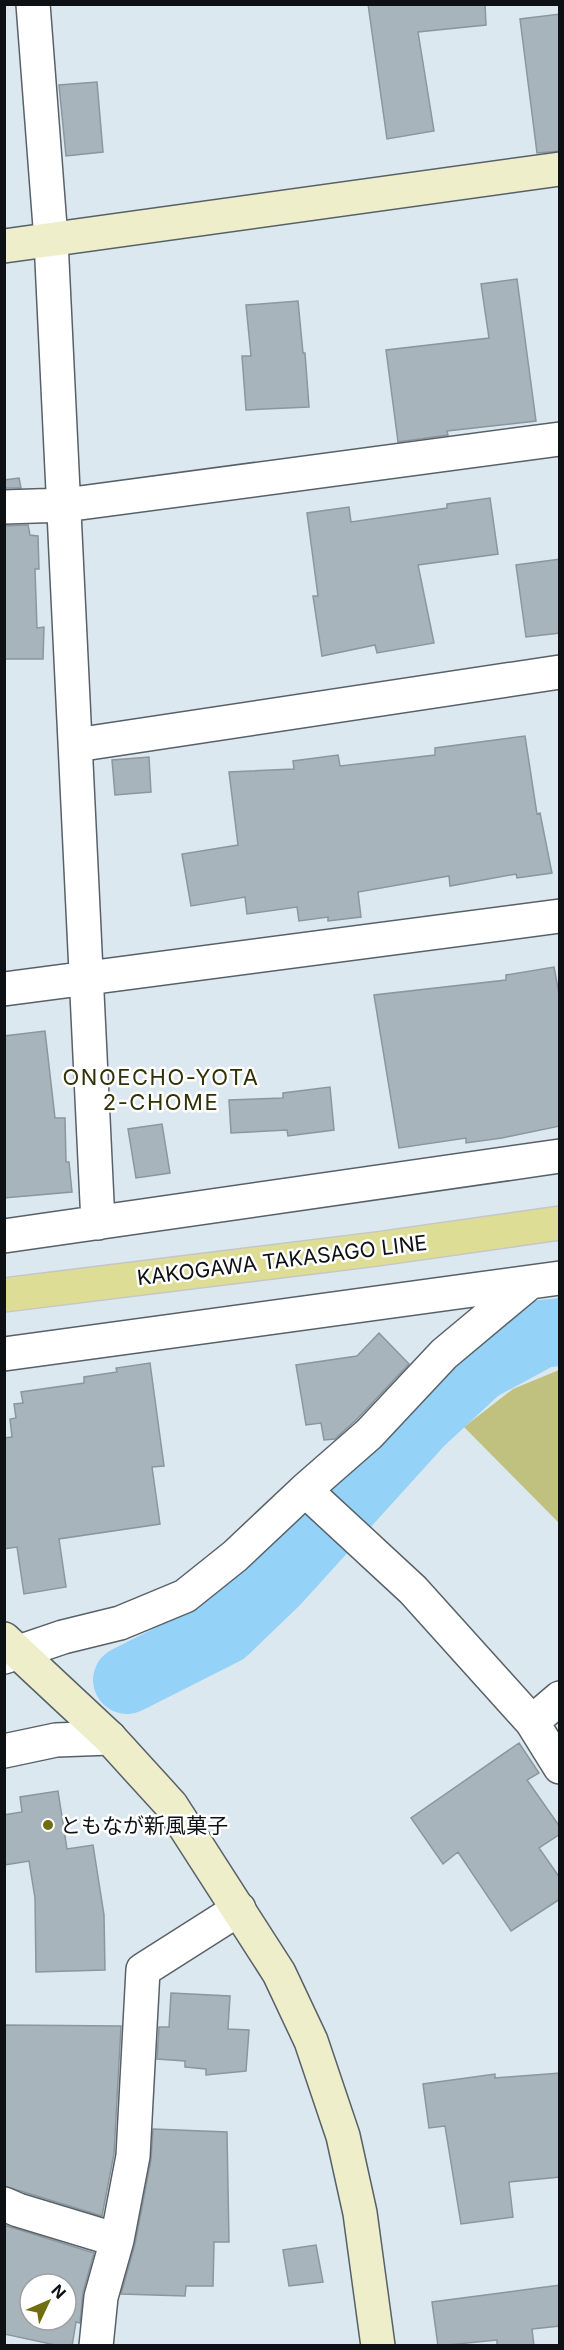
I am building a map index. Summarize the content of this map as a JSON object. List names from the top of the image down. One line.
{"streets":{"main road":["KAKOGAWA TAKASAGO LINE"]},"districts":["ONOECHO-YOTA 2-CHOME"],"places":["ともなが新風菓子"],"north":"top right"}
